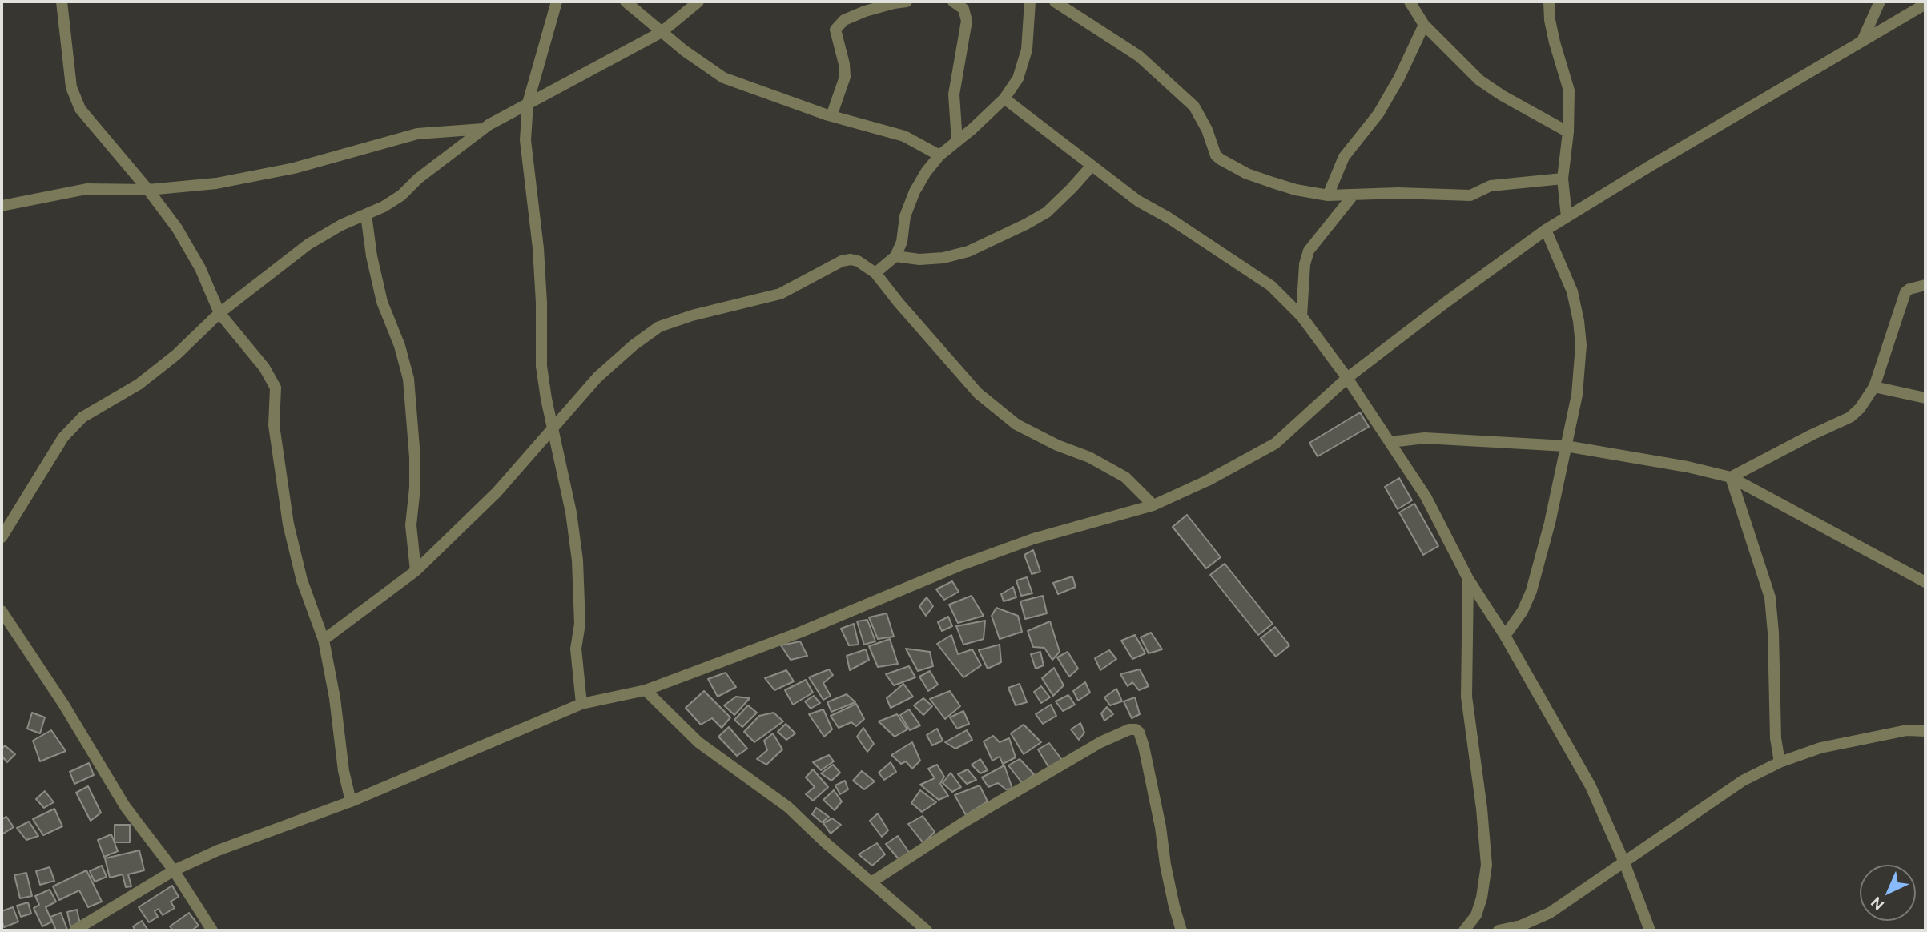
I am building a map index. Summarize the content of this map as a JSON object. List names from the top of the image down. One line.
{"north":"bottom left"}
